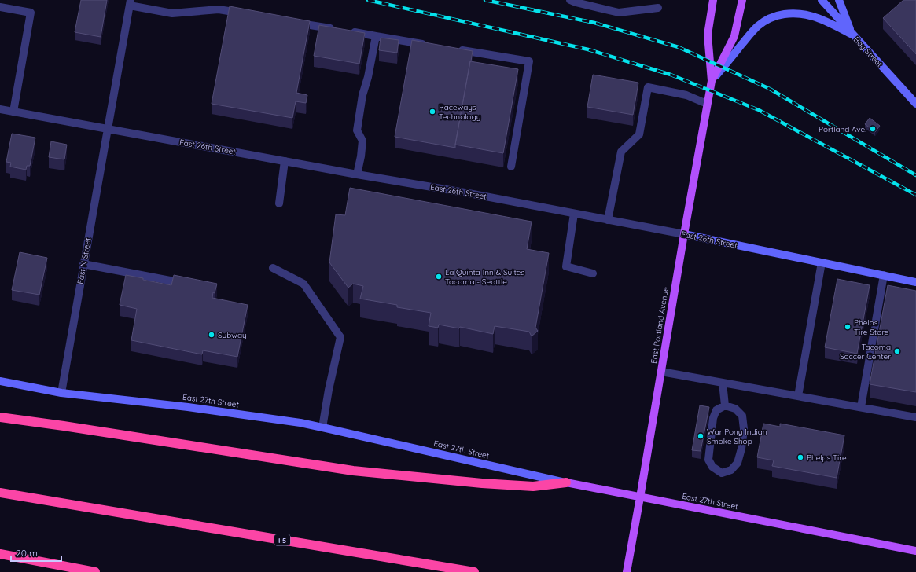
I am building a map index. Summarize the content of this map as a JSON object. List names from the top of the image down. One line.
{"streets":{"highway":["I 5"],"main road":["East Portland Avenue","East 27th Street"],"street":["Bay Street","East 26th Street","East N Street"]},"crossings":[["East 26th Street","East N Street"],["East 26th Street","East Portland Avenue"],["East N Street","East 27th Street"],["East Portland Avenue","East 27th Street"]],"places":["Raceways Technology","Portland Ave.","La Quinta Inn & Suites Tacoma - Seattle","Phelps Tire Store","Subway","Tacoma Soccer Center","War Pony Indian Smoke Shop","Phelps Tire"],"scale_bar":"20 m"}
